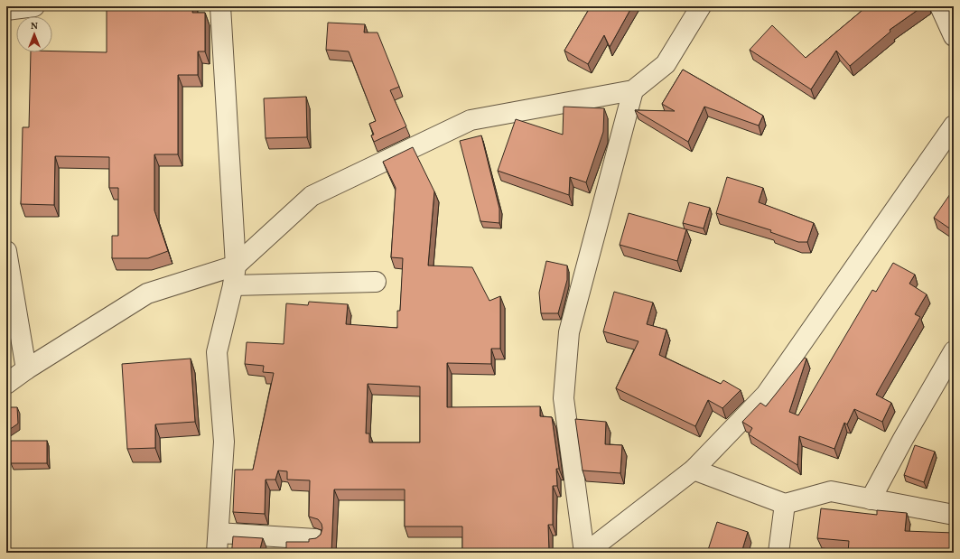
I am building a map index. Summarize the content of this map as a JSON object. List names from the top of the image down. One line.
{"north":"top"}
